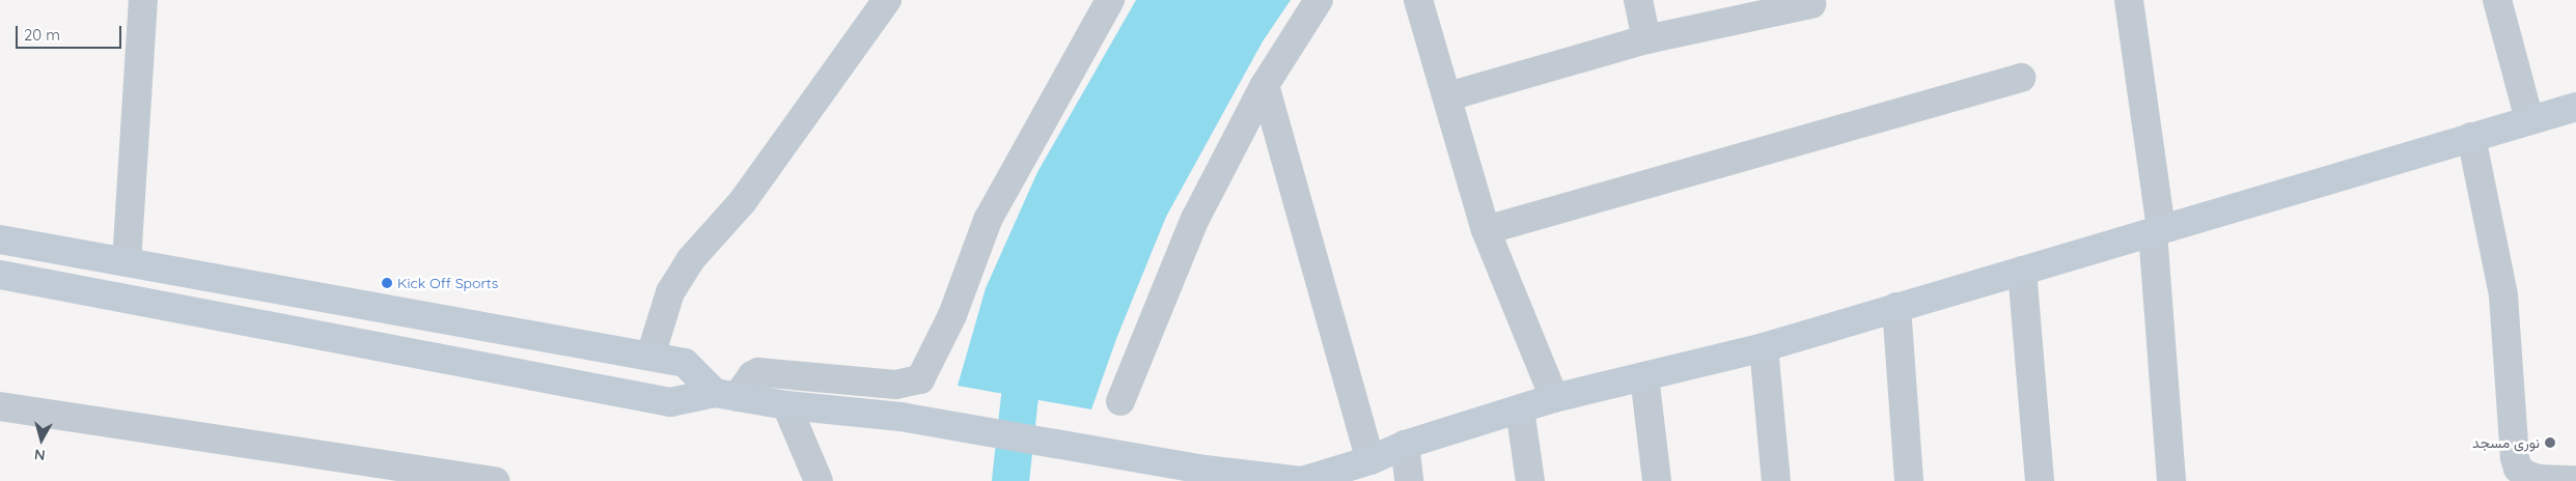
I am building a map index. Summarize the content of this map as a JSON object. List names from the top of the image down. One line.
{"places":["Kick Off Sports","نوری مسجد"],"scale_bar":"20 m","north":"bottom"}
